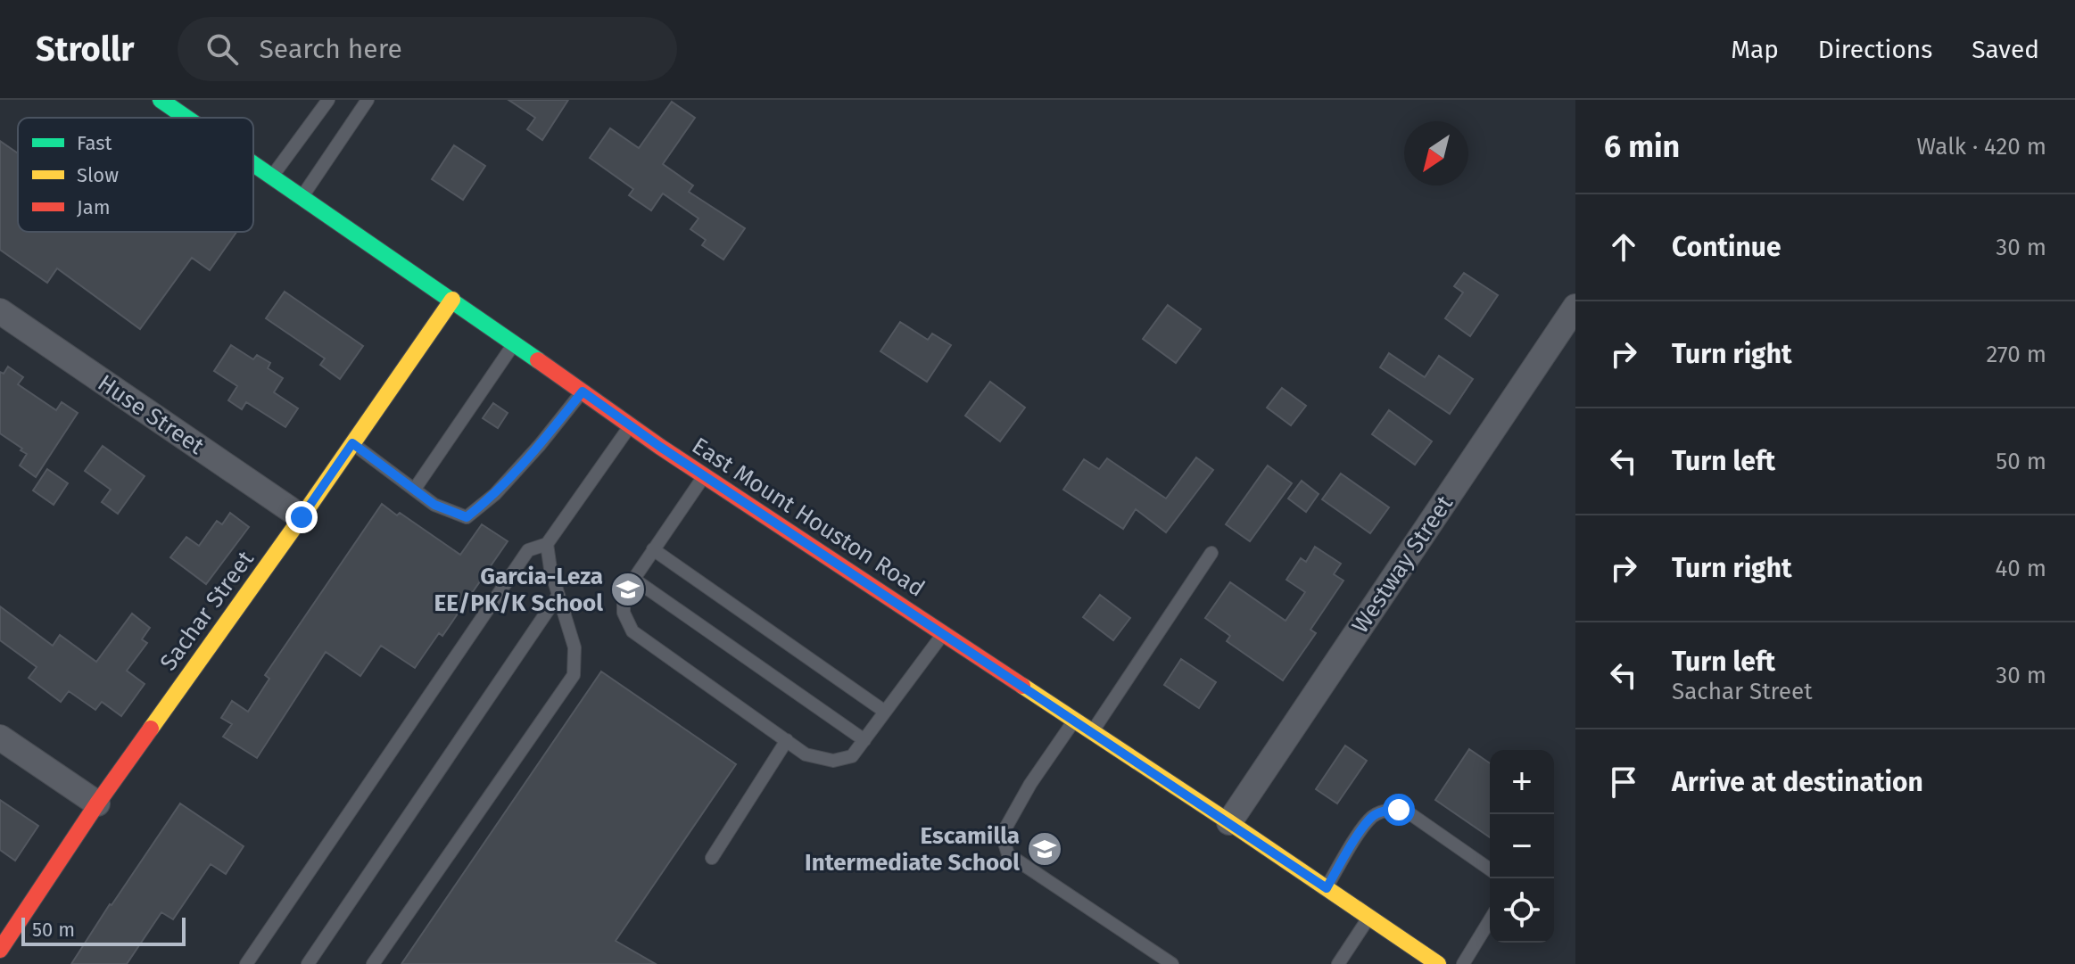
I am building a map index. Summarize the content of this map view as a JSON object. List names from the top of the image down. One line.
{"streets":{"main road":["East Mount Houston Road","Sachar Street"],"street":["Huse Street","Westway Street"]},"crossings":[["Huse Street","Sachar Street"],["East Mount Houston Road","Westway Street"],["East Mount Houston Road","Sachar Street"]],"places":{"school or university":["Garcia-Leza EE/PK/K School","Escamilla Intermediate School"]},"legend":["Fast","Slow","Jam"],"scale_bar":"50 m","north":"bottom left","page":{"header":"Strollr","search":"Search here","nav":["Map","Directions","Saved"],"heading":["6 min","Walk · 420 m"],"list":[["Continue","30 m"],["Turn right","270 m"],["Turn left","50 m"],["Turn right","40 m"],["Turn left","Sachar Street","30 m"],"Arrive at destination"],"map_buttons":["+","−"],"scale":"50 m"}}
